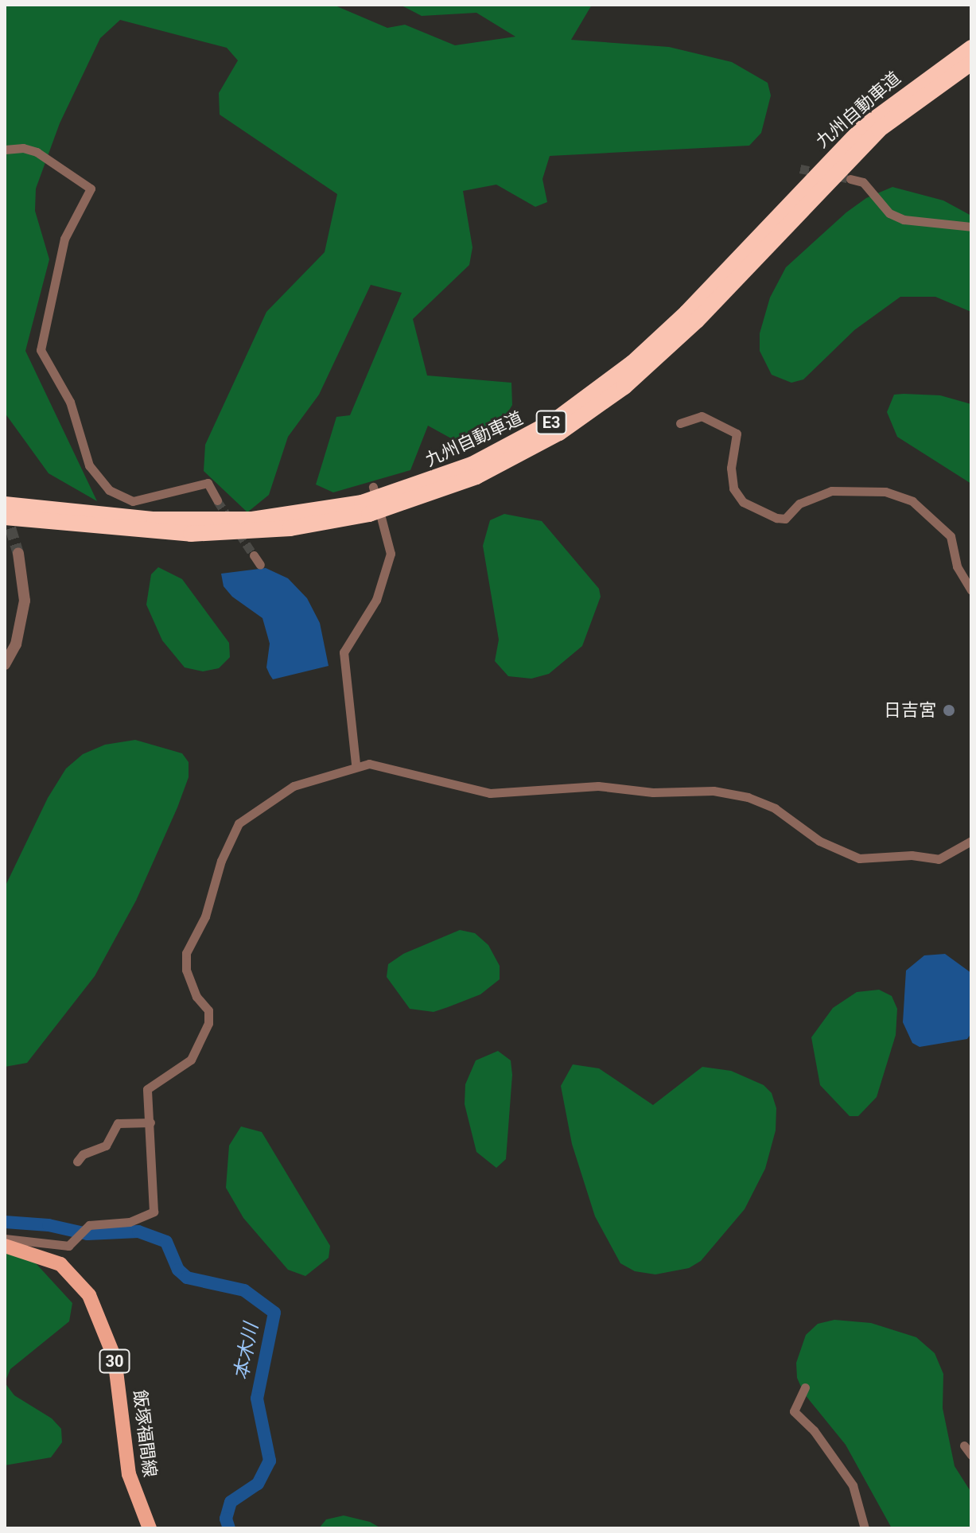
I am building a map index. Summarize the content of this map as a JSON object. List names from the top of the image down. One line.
{"streets":{"highway":["九州自動車道","E3"],"main road":["30","飯塚福間線"]},"water":["本木川"],"places":["日吉宮"]}
